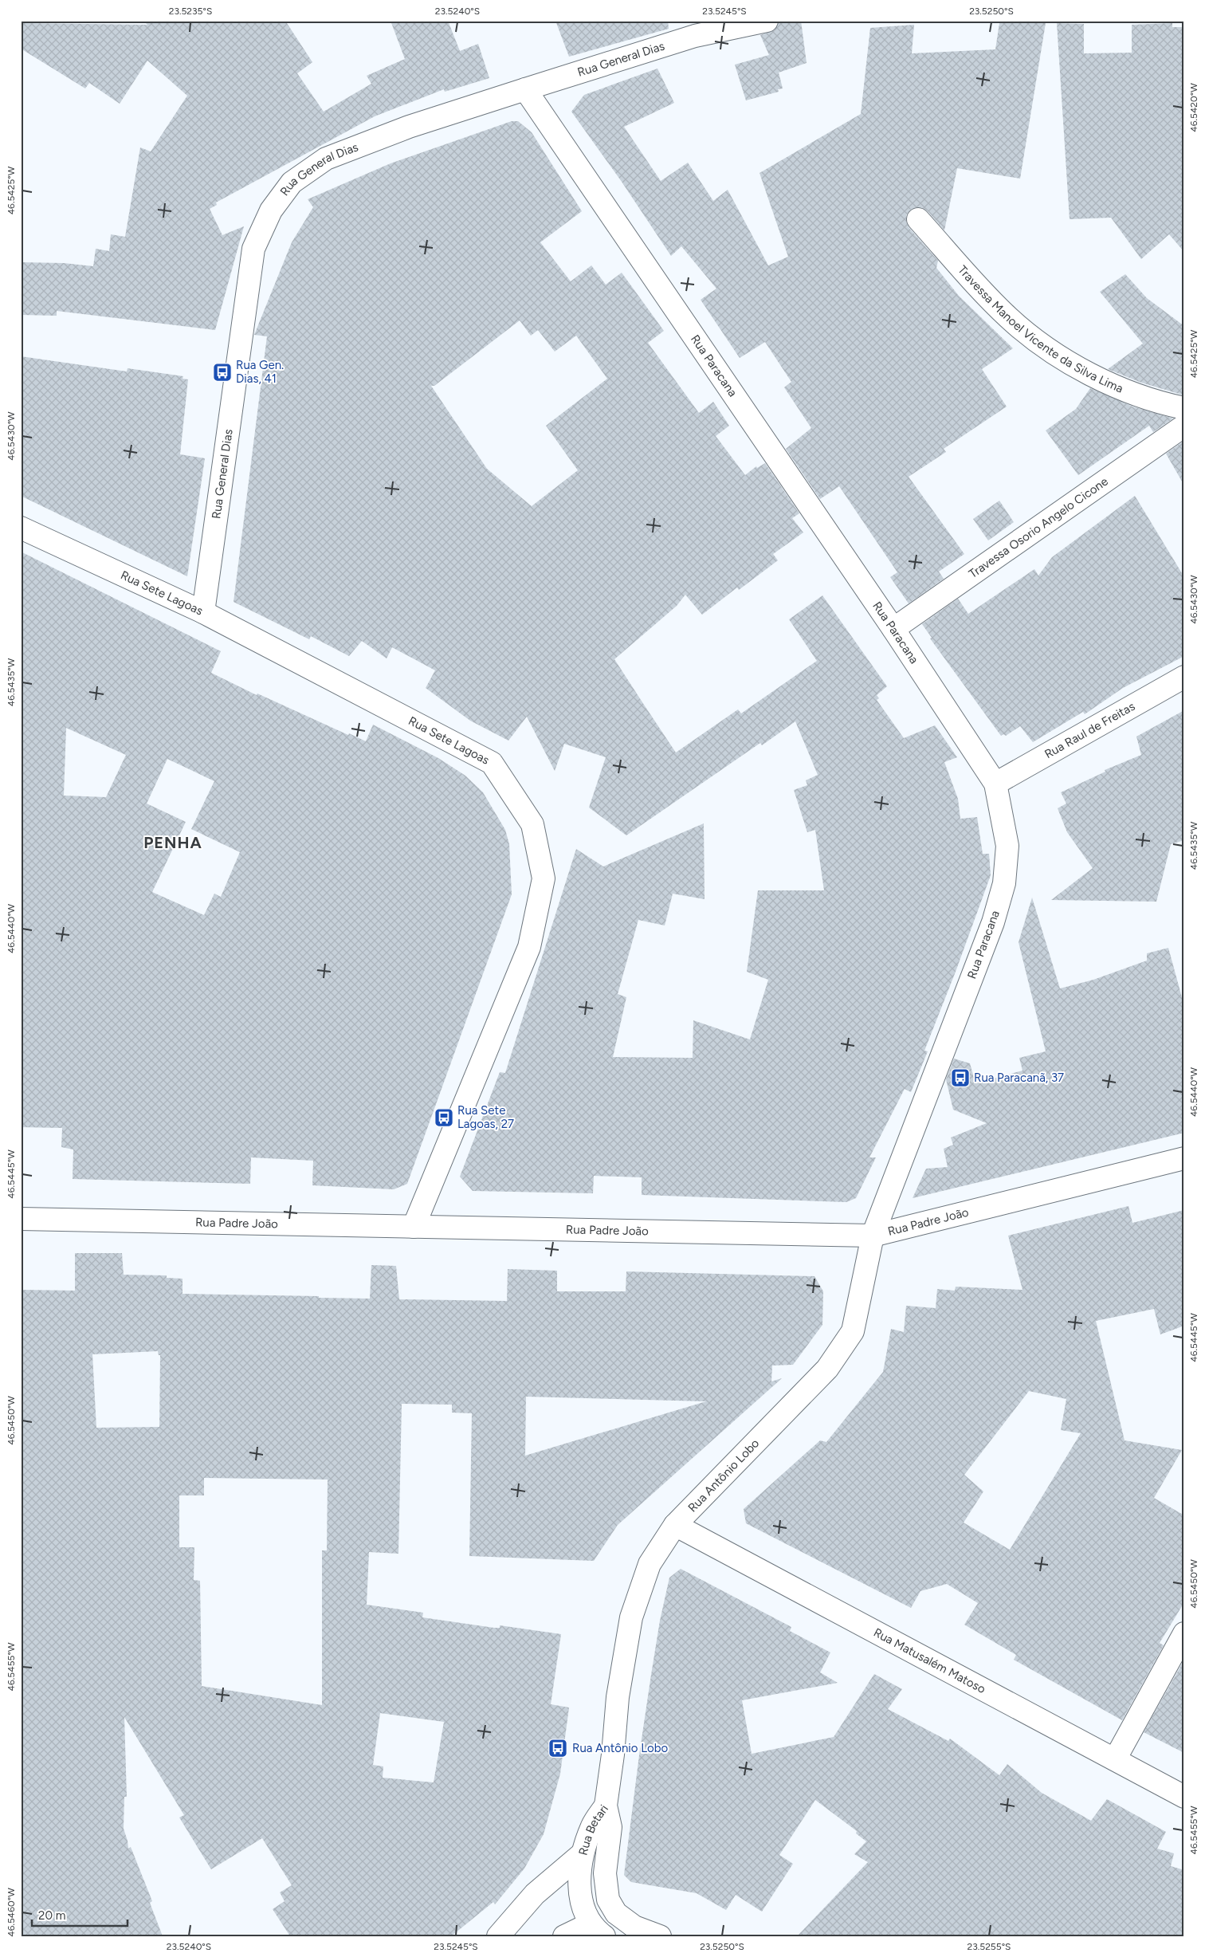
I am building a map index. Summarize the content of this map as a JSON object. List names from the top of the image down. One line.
{"streets":{"street":["Rua General Dias","Travessa Manoel Vicente da Silva Lima","Rua Paracana","Travessa Osorio Angelo Cicone","Rua Sete Lagoas","Rua Raul de Freitas","Rua Padre João","Rua Antônio Lobo","Rua Matusalém Matoso","Rua Betari"]},"crossings":[["Rua General Dias","Rua Paracana"],["Rua General Dias","Rua Sete Lagoas"],["Rua Paracana","Travessa Osorio Angelo Cicone"],["Rua Paracana","Rua Raul de Freitas"],["Rua Paracana","Rua Padre João"],["Rua Paracana","Rua Antônio Lobo"],["Rua Sete Lagoas","Rua Padre João"],["Rua Padre João","Rua Antônio Lobo"],["Rua Antônio Lobo","Rua Matusalém Matoso"],["Rua Antônio Lobo","Rua Betari"]],"districts":["PENHA"],"places":{"bus stop":["Rua Gen. Dias, 41","Rua Paracanã, 37","Rua Sete Lagoas, 27","Rua Antônio Lobo"]},"scale_bar":"20 m","coordinates":["23.5235°S","23.5240°S","23.5245°S","23.5250°S","46.5420°W","46.5425°W","46.5430°W","46.5435°W","46.5440°W","46.5445°W","46.5450°W","46.5455°W","46.5460°W","23.5255°S"]}
